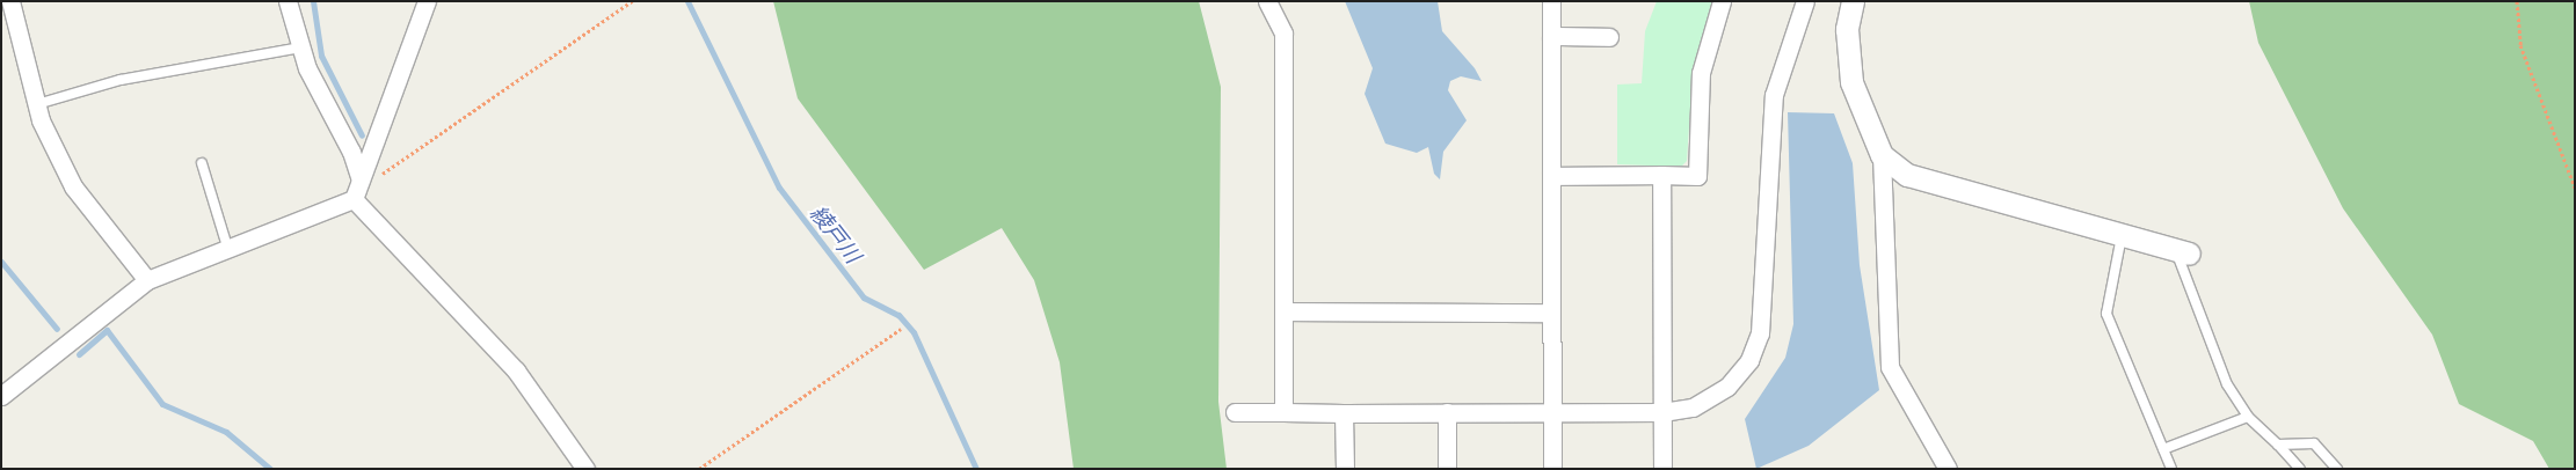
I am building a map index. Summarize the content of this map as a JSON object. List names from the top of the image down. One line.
{"water":["綾戸川"]}
